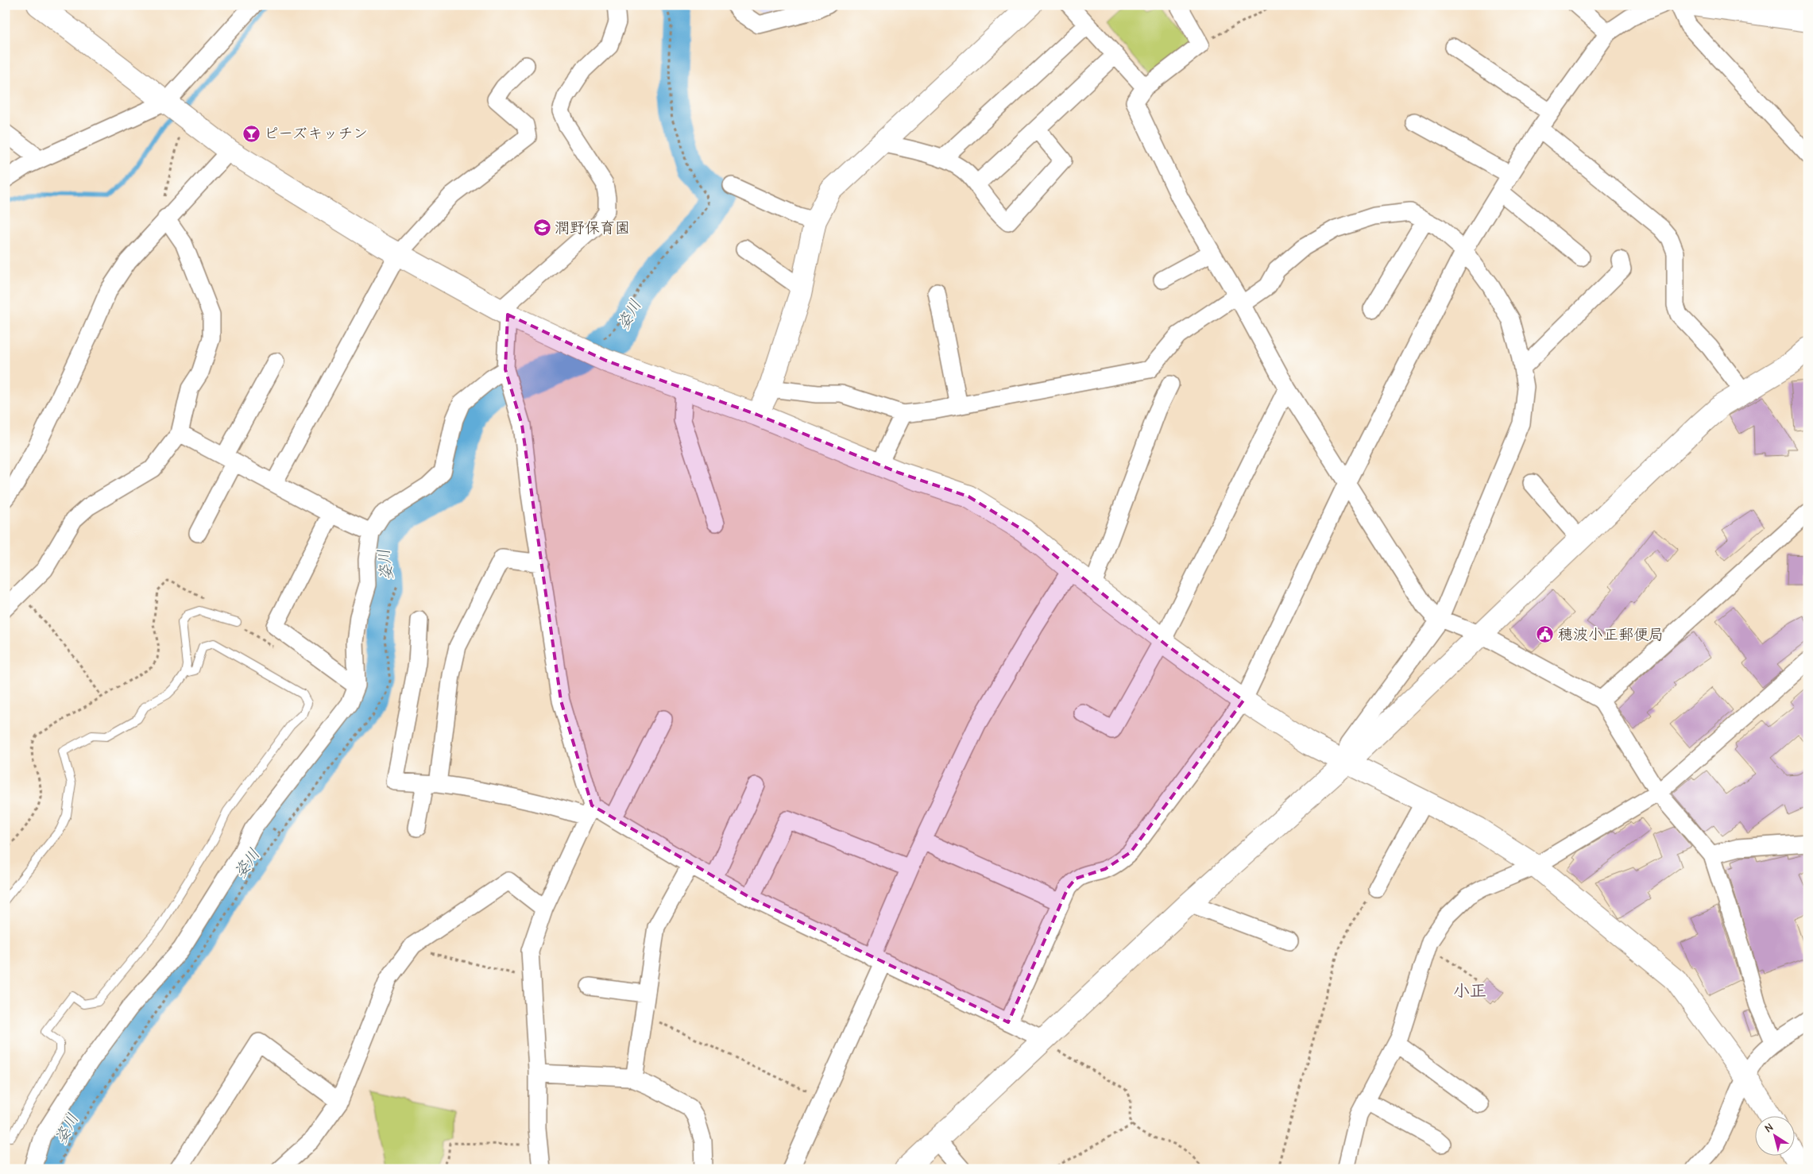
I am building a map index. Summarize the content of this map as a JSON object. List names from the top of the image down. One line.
{"districts":["小正"],"water":["姿川"],"places":{"bar":["ピーズキッチン"],"school or university":["潤野保育園"],"public building":["穂波小正郵便局"]},"north":"top left"}
